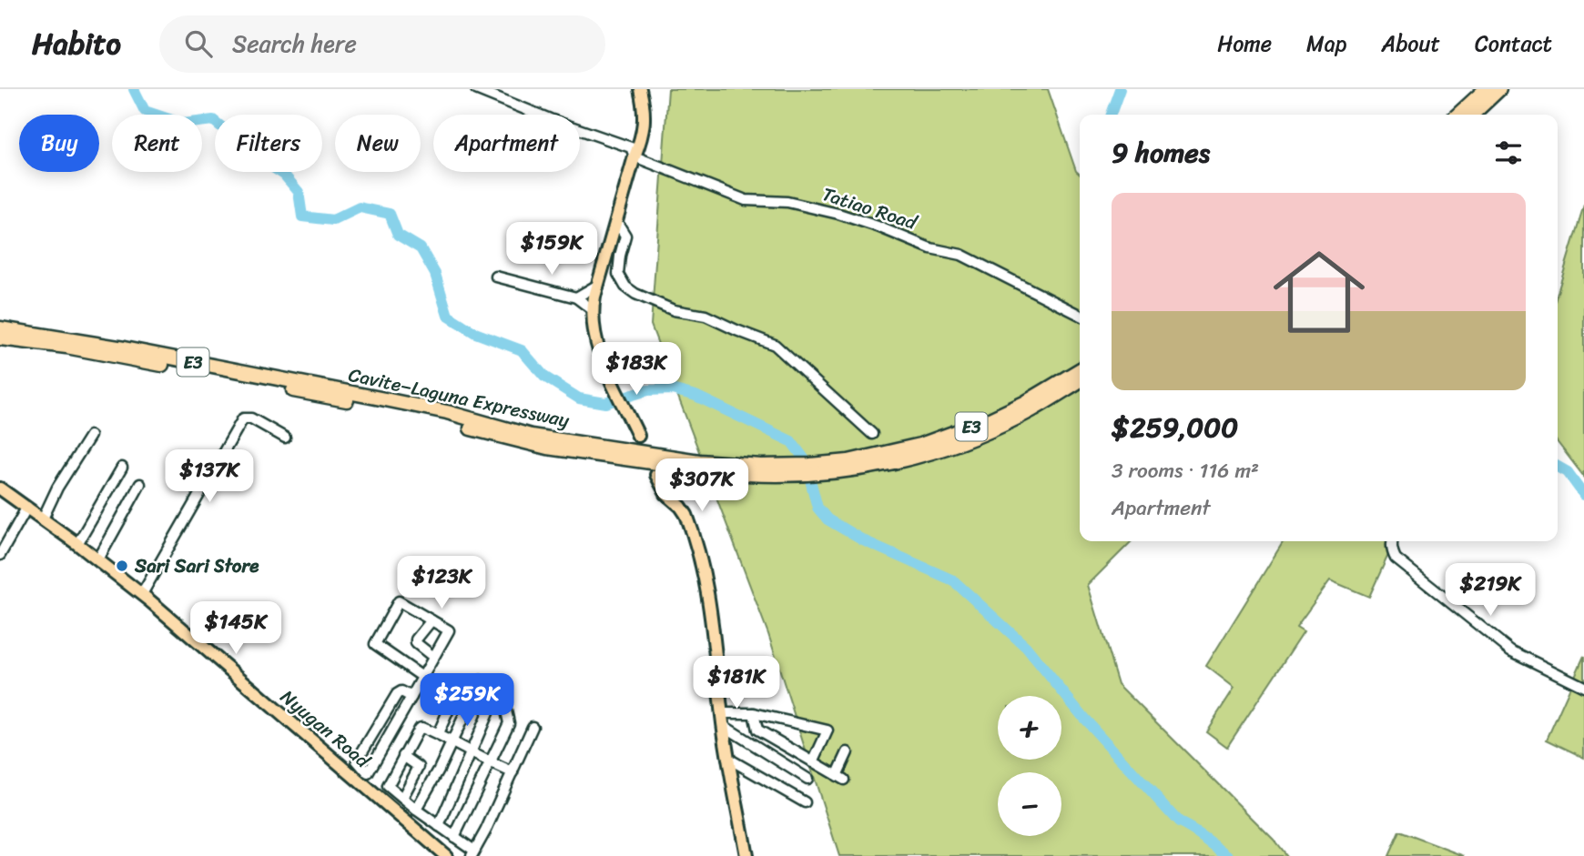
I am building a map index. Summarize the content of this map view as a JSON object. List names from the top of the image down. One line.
{"streets":{"highway":["E3","Cavite–Laguna Expressway"],"main road":["Nyugan Road"],"street":["Tatiao Road"]},"places":["Sari Sari Store"],"page":{"header":"Habito","search":"Search here","nav":["Home","Map","About","Contact"],"chip":["Buy","Rent","Filters","New","Apartment"],"heading":"9 homes","list":[{"name":"$259,000","note":"3 rooms · 116 m² · Apartment"}],"price":["$159K","$183K","$137K","$307K","$123K","$219K","$145K","$181K","$259K"],"map_buttons":["+","−"]}}
